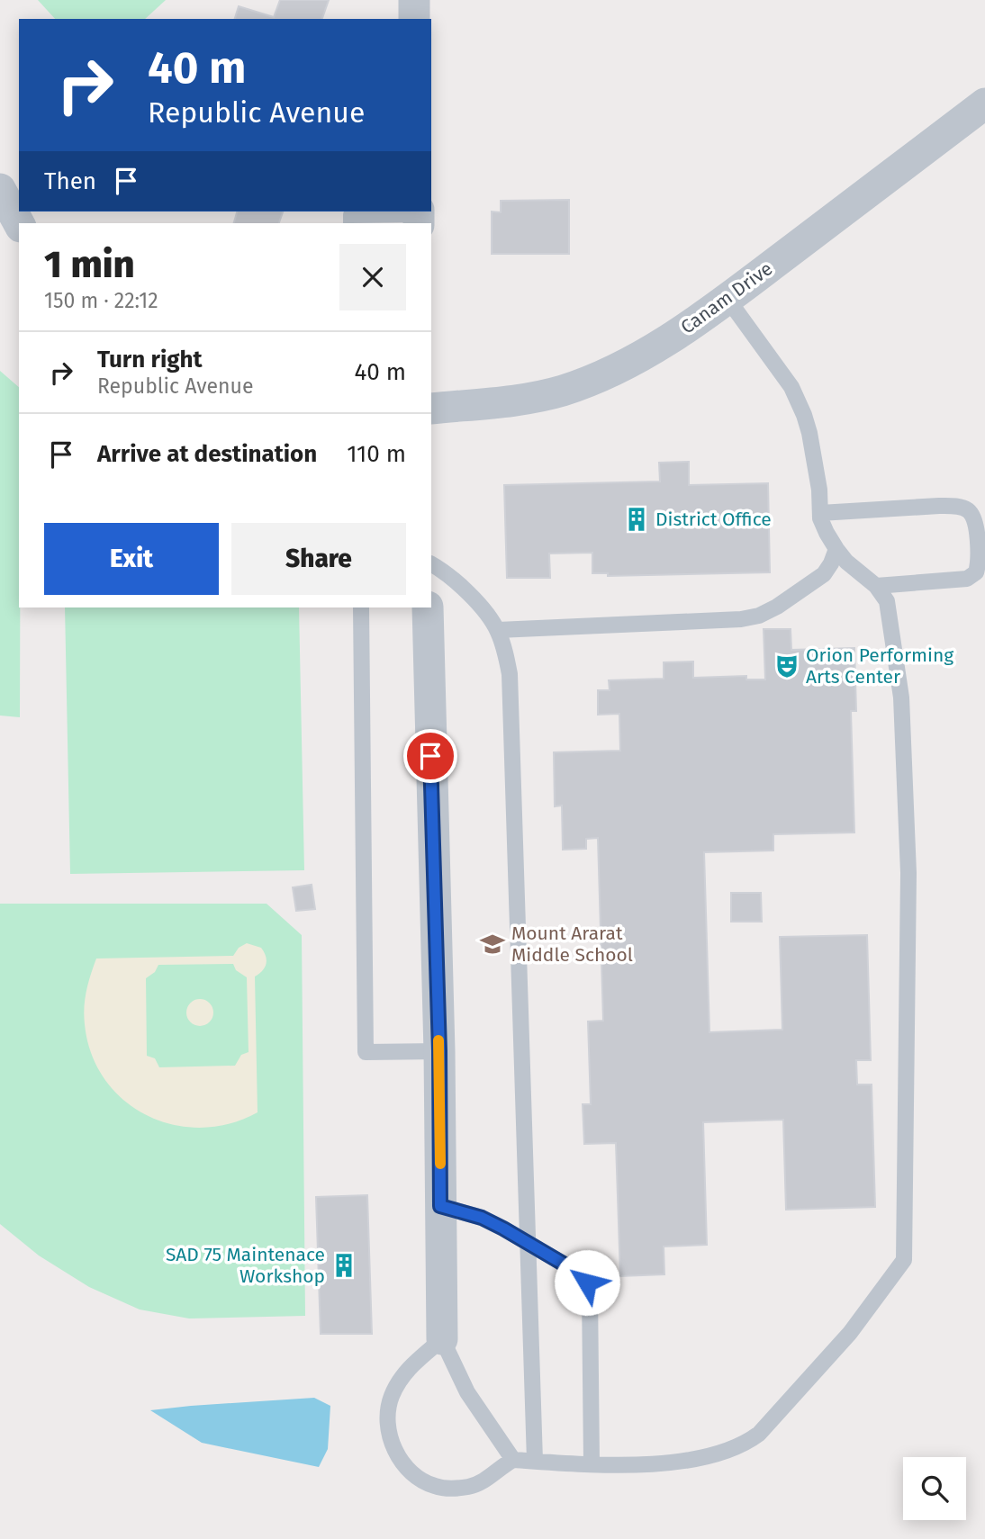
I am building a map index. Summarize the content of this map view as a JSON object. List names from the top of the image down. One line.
{"streets":{"street":["Canam Drive"]},"places":{"building":["District Office","SAD 75 Maintenace Workshop"],"theatre":["Orion Performing Arts Center"],"school or university":["Mount Ararat Middle School"]},"page":{"turn":["40 m","Republic Avenue"],"then":"Then","heading":["1 min","150 m · 22:12"],"list":[{"name":"Turn right","note":"Republic Avenue","value":"40 m"},{"name":"Arrive at destination","value":"110 m"}],"buttons":["Exit","Share"]}}
